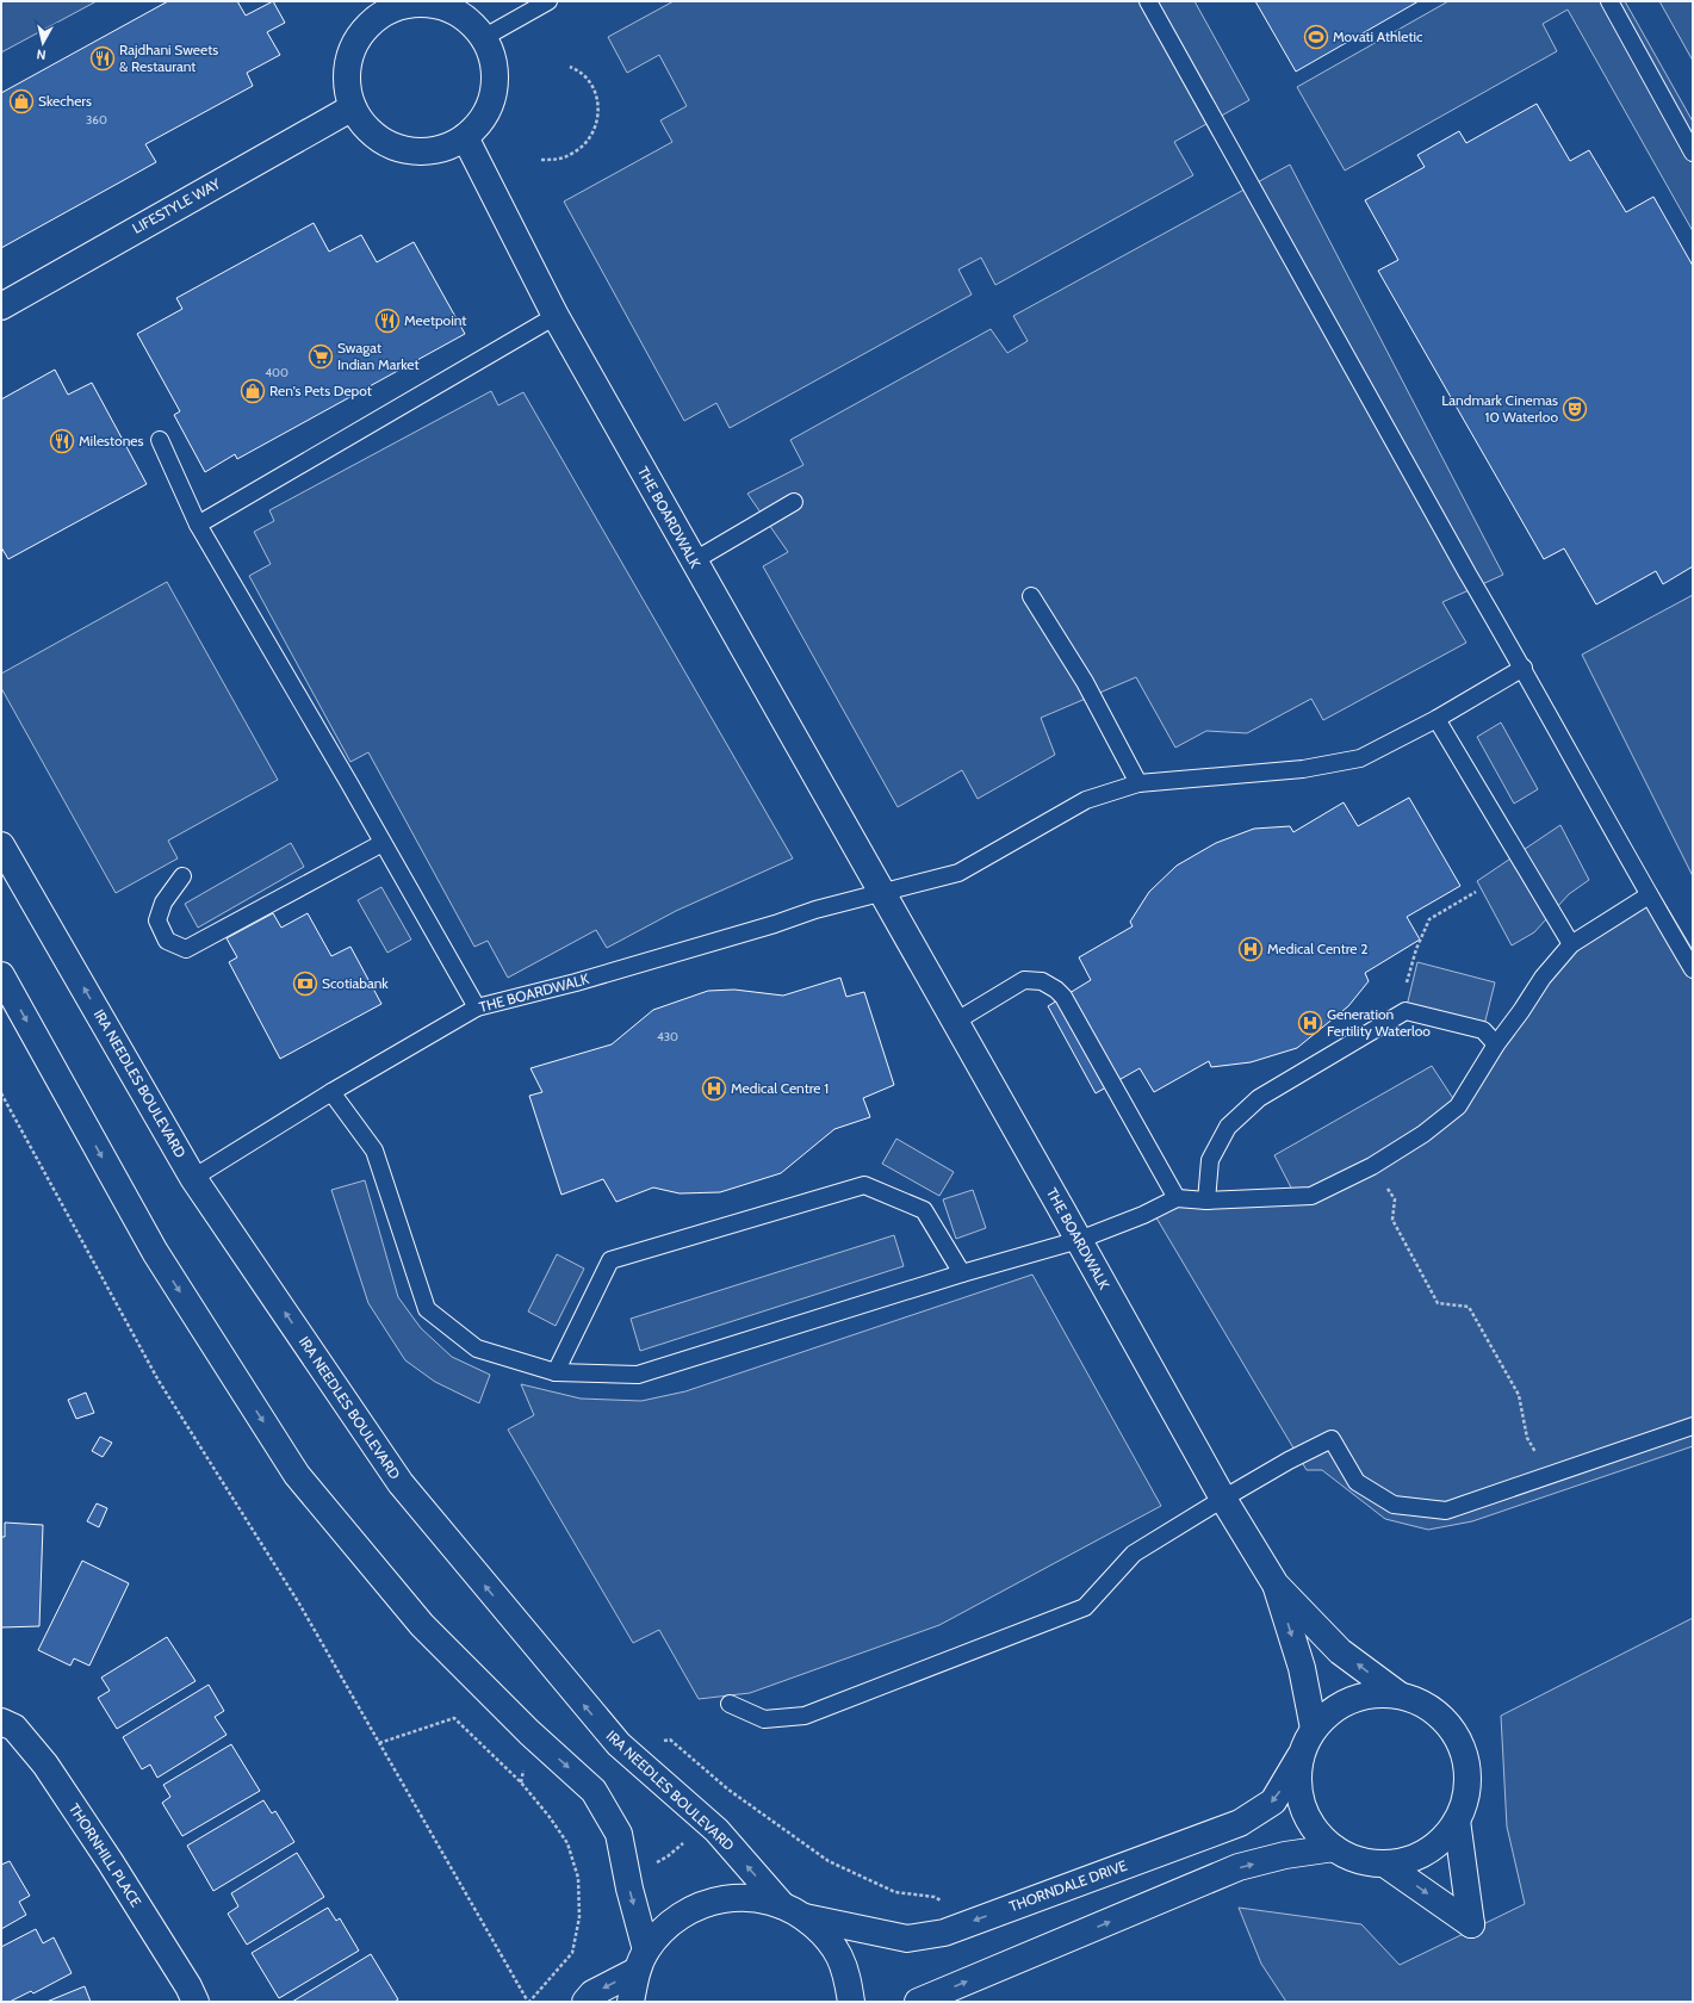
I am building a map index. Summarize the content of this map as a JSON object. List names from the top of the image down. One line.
{"streets":{"street":["LIFESTYLE WAY","THE BOARDWALK","IRA NEEDLES BOULEVARD","THORNHILL PLACE","THORNDALE DRIVE"]},"crossings":[["LIFESTYLE WAY","THE BOARDWALK"],["THE BOARDWALK","IRA NEEDLES BOULEVARD"],["THE BOARDWALK","THORNDALE DRIVE"]],"places":{"sports":["Movati Athletic"],"restaurant":["Rajdhani Sweets & Restaurant","Meetpoint","Milestones"],"shop":["Skechers","Ren's Pets Depot"],"supermarket":["Swagat Indian Market"],"theatre":["Landmark Cinemas 10 Waterloo"],"hospital":["Medical Centre 2","Generation Fertility Waterloo","Medical Centre 1"],"bank":["Scotiabank"]},"house_numbers":["360","400","430"],"north":"bottom"}
